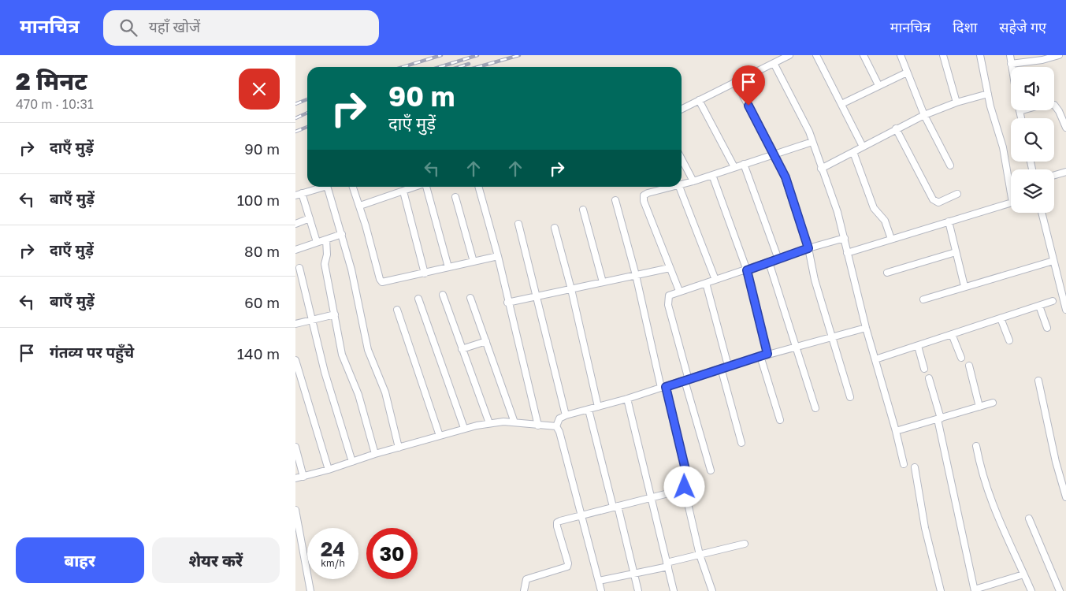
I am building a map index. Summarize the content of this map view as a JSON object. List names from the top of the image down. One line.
{"page":{"header":"मानचित्र","search":"यहाँ खोजें","nav":["मानचित्र","दिशा","सहेजे गए"],"heading":["2 मिनट","470 m · 10:31"],"turn":["90 m","दाएँ मुड़ें"],"list":[{"name":"दाएँ मुड़ें","value":"90 m"},{"name":"बाएँ मुड़ें","value":"100 m"},{"name":"दाएँ मुड़ें","value":"80 m"},{"name":"बाएँ मुड़ें","value":"60 m"},{"name":"गंतव्य पर पहुँचे","value":"140 m"}],"speed":"24 km/h","limit":"30","buttons":["बाहर","शेयर करें"]}}
